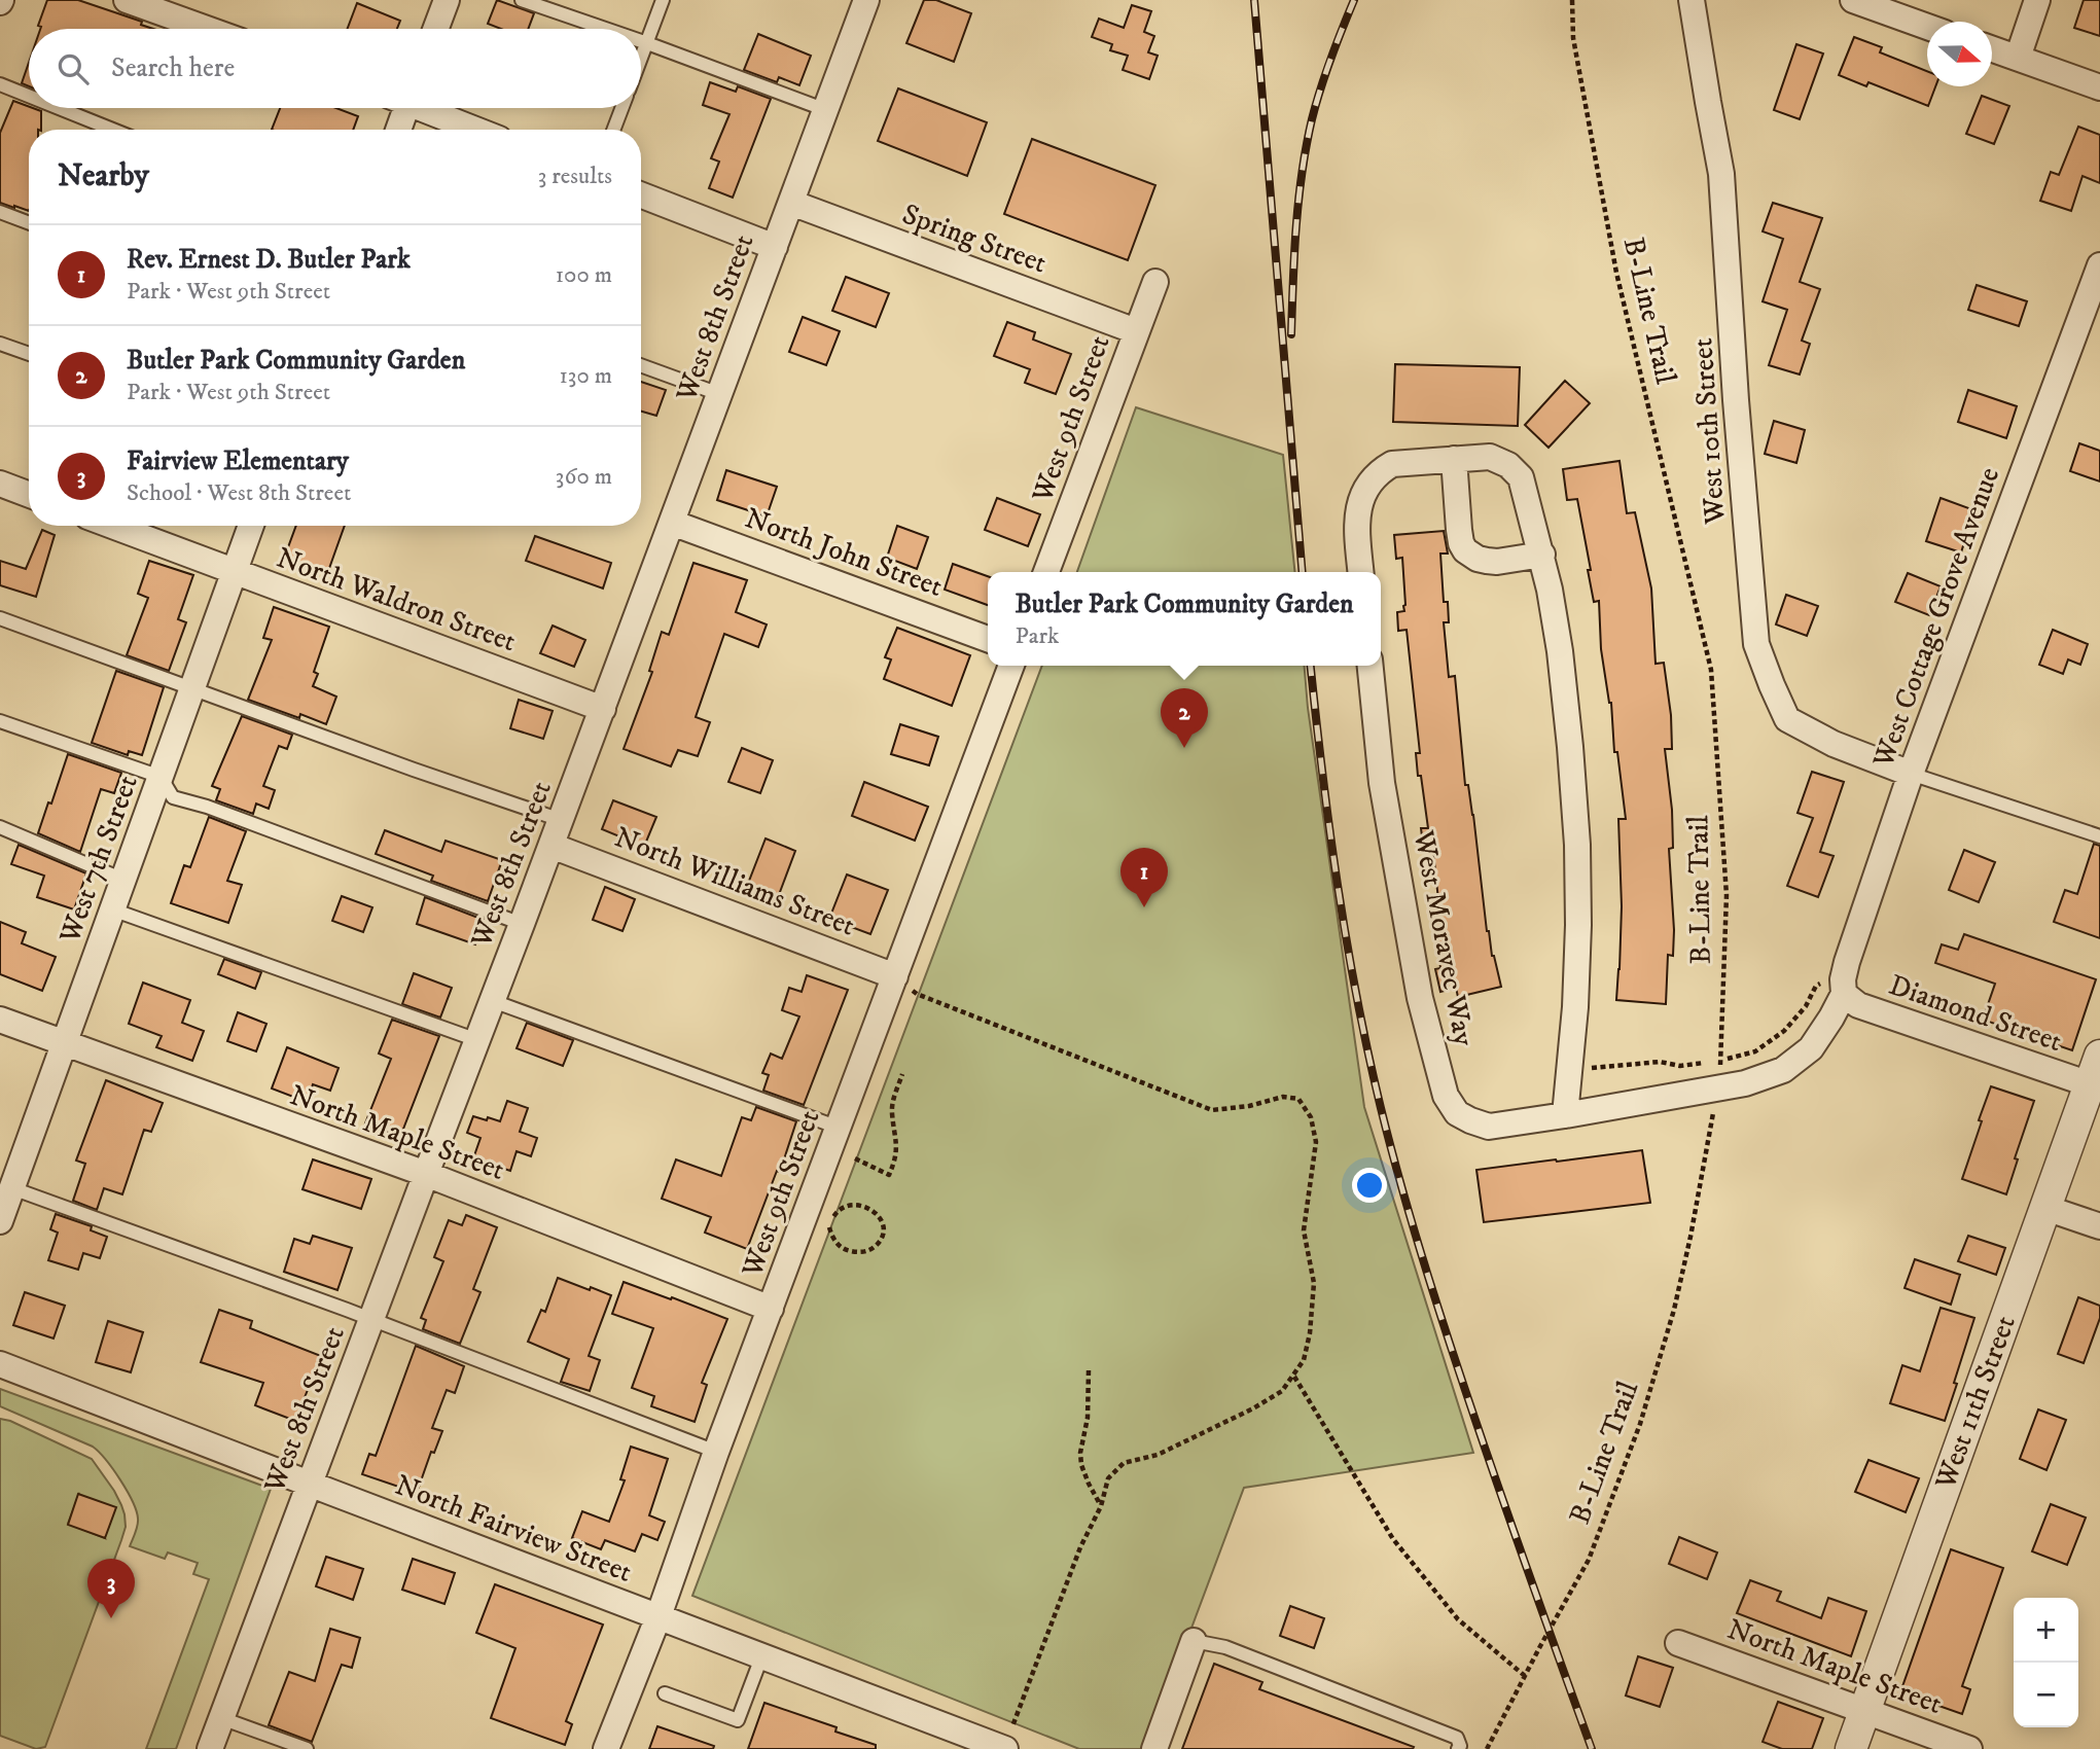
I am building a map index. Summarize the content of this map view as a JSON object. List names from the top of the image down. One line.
{"streets":{"street":["Spring Street","West 8th Street","West 9th Street","West 10th Street","North John Street","North Waldron Street","West Cottage Grove Avenue","West 7th Street","North Williams Street","West Moravec Way","Diamond Street","North Maple Street","West 11th Street","North Fairview Street"],"path":["B-Line Trail"]},"crossings":[["Spring Street","West 8th Street"],["Spring Street","West 9th Street"],["B-Line Trail","West Moravec Way"],["West 8th Street","North John Street"],["West 8th Street","North Waldron Street"],["West 8th Street","North Williams Street"],["West 8th Street","North Maple Street"],["West 8th Street","North Fairview Street"],["West 9th Street","North Williams Street"],["West 9th Street","North Maple Street"],["West 9th Street","North Fairview Street"],["West 10th Street","West Cottage Grove Avenue"],["North Waldron Street","West 7th Street"],["West Cottage Grove Avenue","West Moravec Way"],["West Cottage Grove Avenue","Diamond Street"],["West 7th Street","North Maple Street"],["West Moravec Way","Diamond Street"],["Diamond Street","West 11th Street"],["North Maple Street","West 11th Street"]],"north":"right","page":{"search":"Search here","heading":["Nearby","3 results"],"list":[{"mark":"1","name":"Rev. Ernest D. Butler Park","note":"Park · West 9th Street","value":"100 m"},{"mark":"2","name":"Butler Park Community Garden","note":"Park · West 9th Street","value":"130 m"},{"mark":"3","name":"Fairview Elementary","note":"School · West 8th Street","value":"360 m"}],"popup":["Butler Park Community Garden","Park"],"pins":["2","1","3"],"map_buttons":["+","−"]}}
